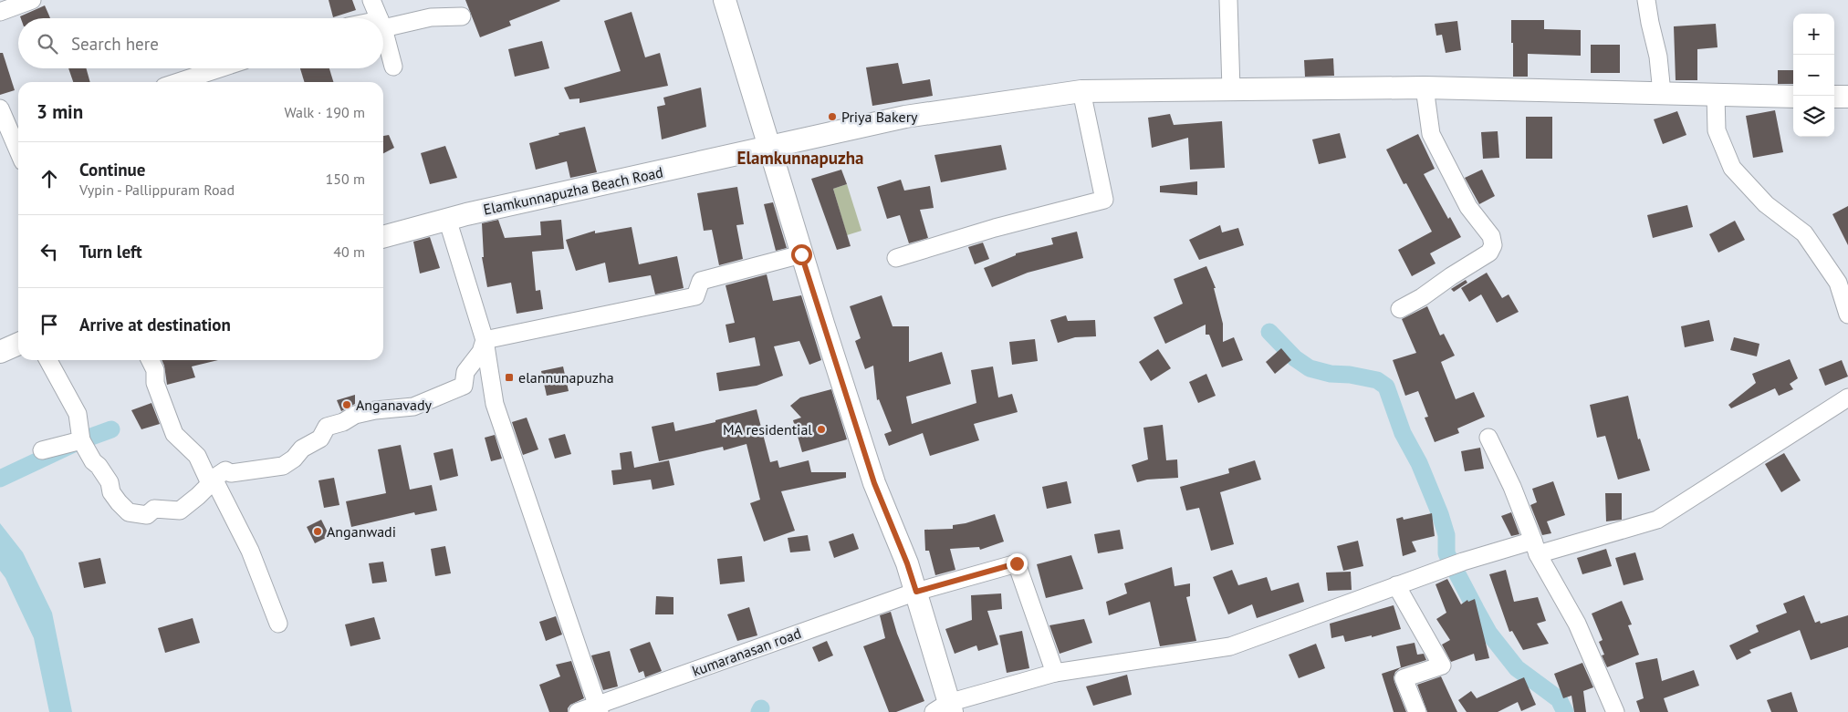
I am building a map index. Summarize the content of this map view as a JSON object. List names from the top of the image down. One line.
{"streets":{"main road":["Elamkunnapuzha Beach Road"],"street":["kumaranasan road"]},"districts":["Elamkunnapuzha"],"places":{"other":["Priya Bakery","Anganavady","MA residential","Anganwadi"],"transit":["elannunapuzha"]},"page":{"map_buttons":["+","−"],"search":"Search here","heading":["3 min","Walk · 190 m"],"list":[["Continue","Vypin - Pallippuram Road","150 m"],["Turn left","40 m"],"Arrive at destination"]}}
